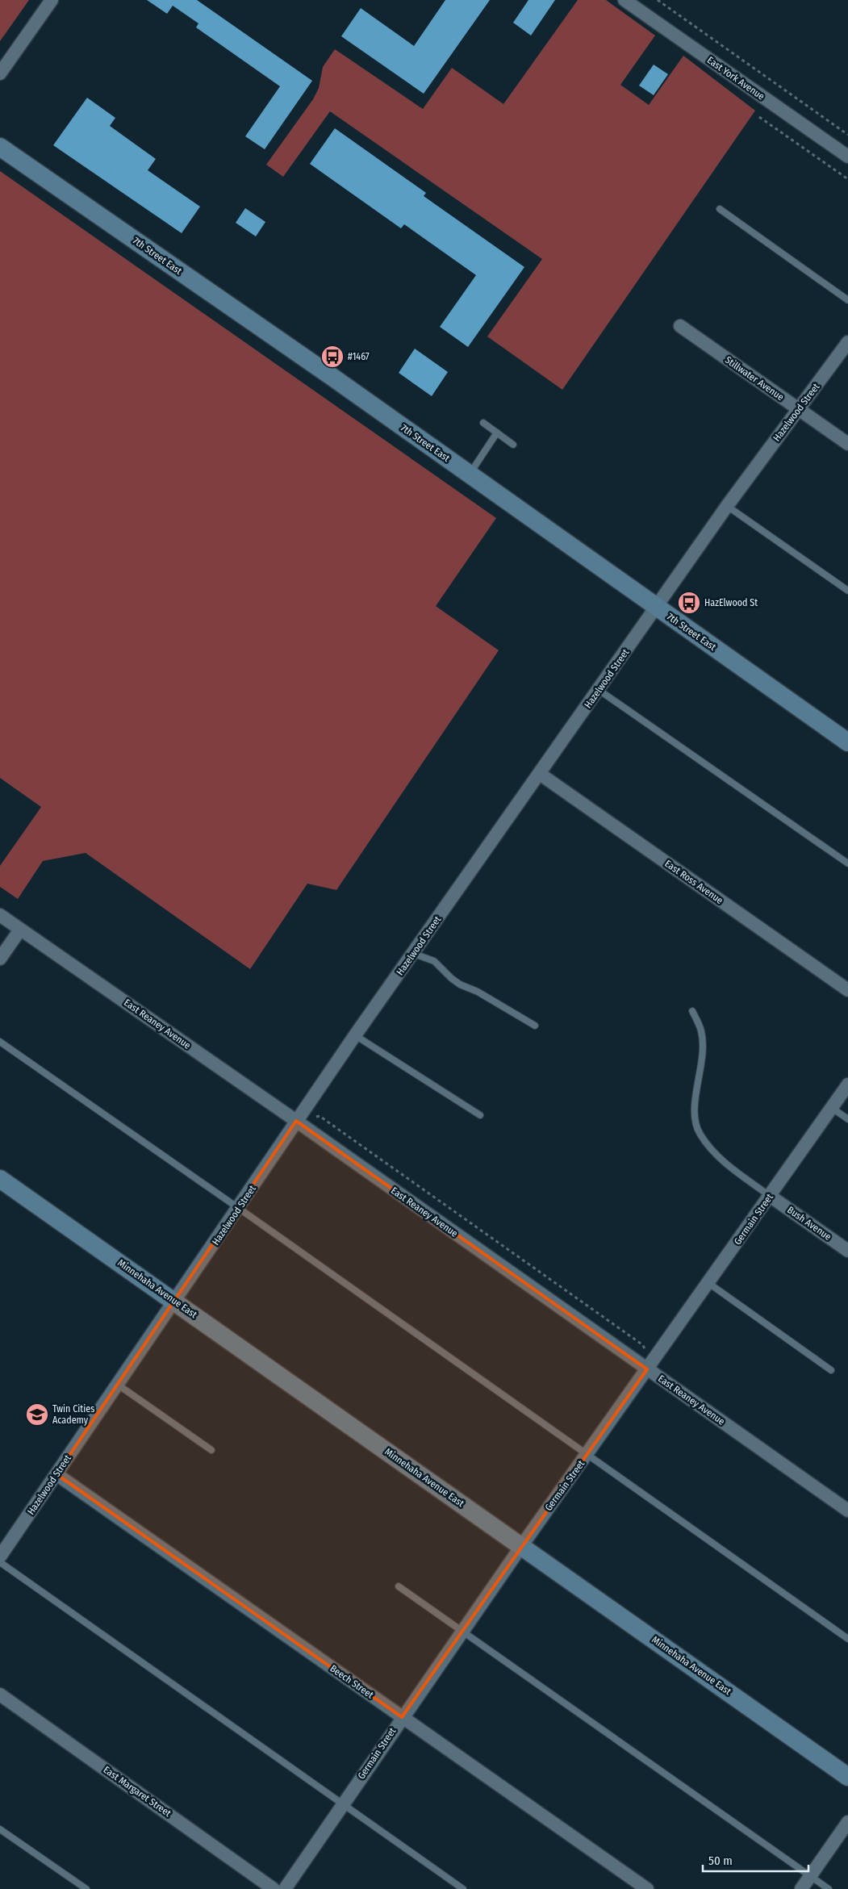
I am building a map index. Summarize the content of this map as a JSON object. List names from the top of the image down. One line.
{"streets":{"street":["East York Avenue","7th Street East","Stillwater Avenue","Hazelwood Street","East Ross Avenue","East Reaney Avenue","Germain Street","Bush Avenue","Minnehaha Avenue East","Beech Street","East Margaret Street"]},"crossings":[["7th Street East","Hazelwood Street"],["Stillwater Avenue","Hazelwood Street"],["Hazelwood Street","East Ross Avenue"],["Hazelwood Street","East Reaney Avenue"],["Hazelwood Street","Minnehaha Avenue East"],["Hazelwood Street","Beech Street"],["East Reaney Avenue","Germain Street"],["Germain Street","Bush Avenue"],["Germain Street","Minnehaha Avenue East"],["Germain Street","Beech Street"]],"places":{"bus stop":["#1467","HazElwood St"],"school or university":["Twin Cities Academy"]},"scale_bar":"50 m"}
